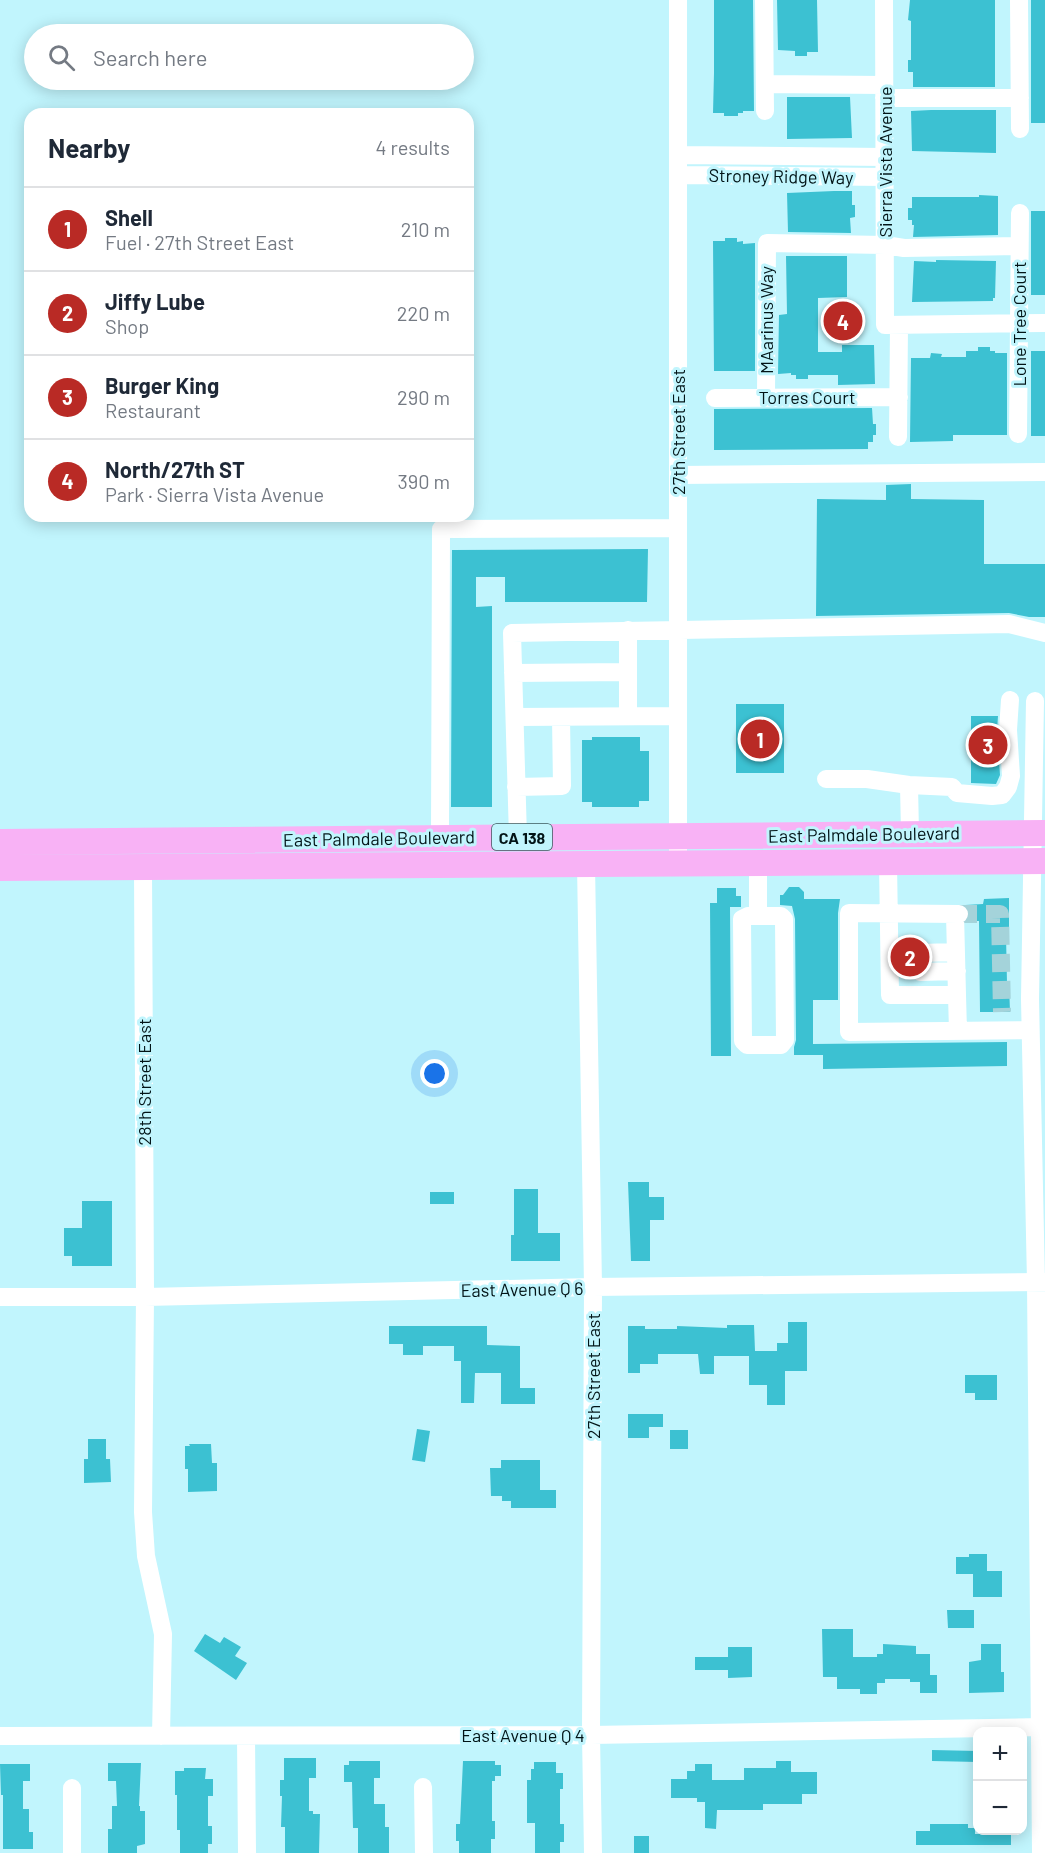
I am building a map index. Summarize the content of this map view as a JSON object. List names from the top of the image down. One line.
{"streets":{"highway":["East Palmdale Boulevard","CA 138"],"street":["Sierra Vista Avenue","Stroney Ridge Way","MAarinus Way","Lone Tree Court","Torres Court","27th Street East","28th Street East","East Avenue Q 6","East Avenue Q 4"]},"crossings":[["Sierra Vista Avenue","Stroney Ridge Way"],["Sierra Vista Avenue","MAarinus Way"],["Sierra Vista Avenue","Torres Court"],["Stroney Ridge Way","27th Street East"],["MAarinus Way","Torres Court"],["27th Street East","East Palmdale Boulevard"],["27th Street East","East Avenue Q 6"],["27th Street East","East Avenue Q 4"],["East Palmdale Boulevard","28th Street East"],["28th Street East","East Avenue Q 6"],["28th Street East","East Avenue Q 4"]],"page":{"search":"Search here","heading":["Nearby","4 results"],"list":[{"mark":"1","name":"Shell","note":"Fuel · 27th Street East","value":"210 m"},{"mark":"2","name":"Jiffy Lube","note":"Shop","value":"220 m"},{"mark":"3","name":"Burger King","note":"Restaurant","value":"290 m"},{"mark":"4","name":"North/27th ST","note":"Park · Sierra Vista Avenue","value":"390 m"}],"pins":["4","1","3","2"],"map_buttons":["+","−"]}}
